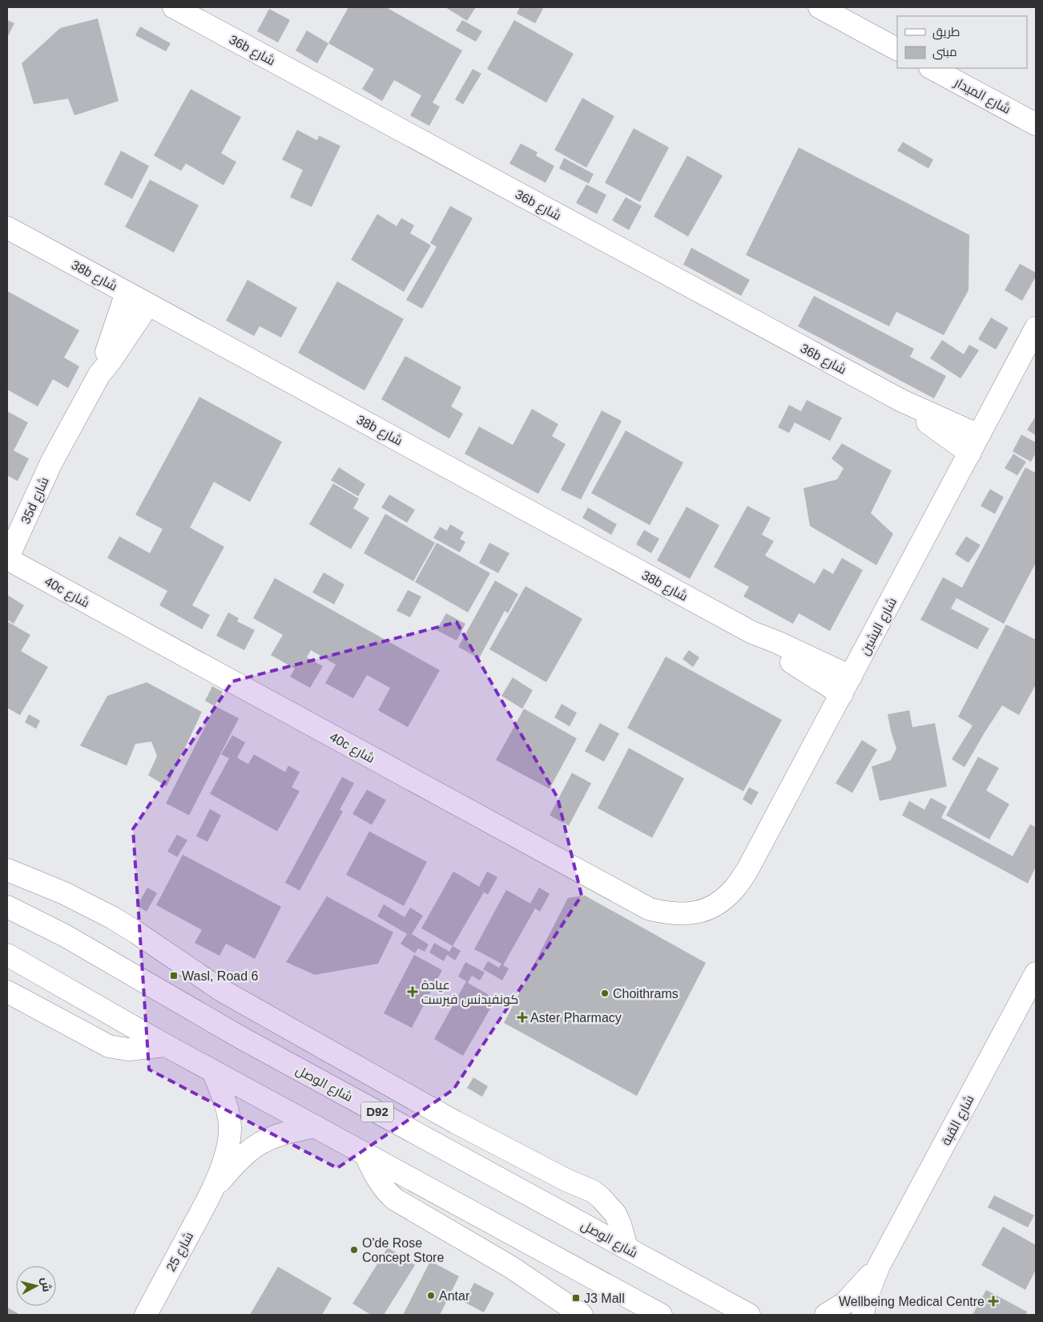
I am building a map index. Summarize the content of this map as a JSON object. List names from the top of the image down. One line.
{"streets":{"street":["36b شارع","شارع الميدار","38b شارع","35d شارع","40c شارع","شارع البشين","شارع الوصل","D92","شارع القبة","شارع 25"]},"crossings":[["36b شارع","شارع البشين"],["38b شارع","35d شارع"],["38b شارع","شارع البشين"],["35d شارع","40c شارع"],["40c شارع","شارع البشين"]],"places":{"transit":["Wasl, Road 6","J3 Mall"],"health":["عيادة كونفيدنس فيرست","Aster Pharmacy","Wellbeing Medical Centre"],"other":["Choithrams","O'de Rose Concept Store","Antar"]},"legend":["طريق","مبنى"],"north":"right"}
